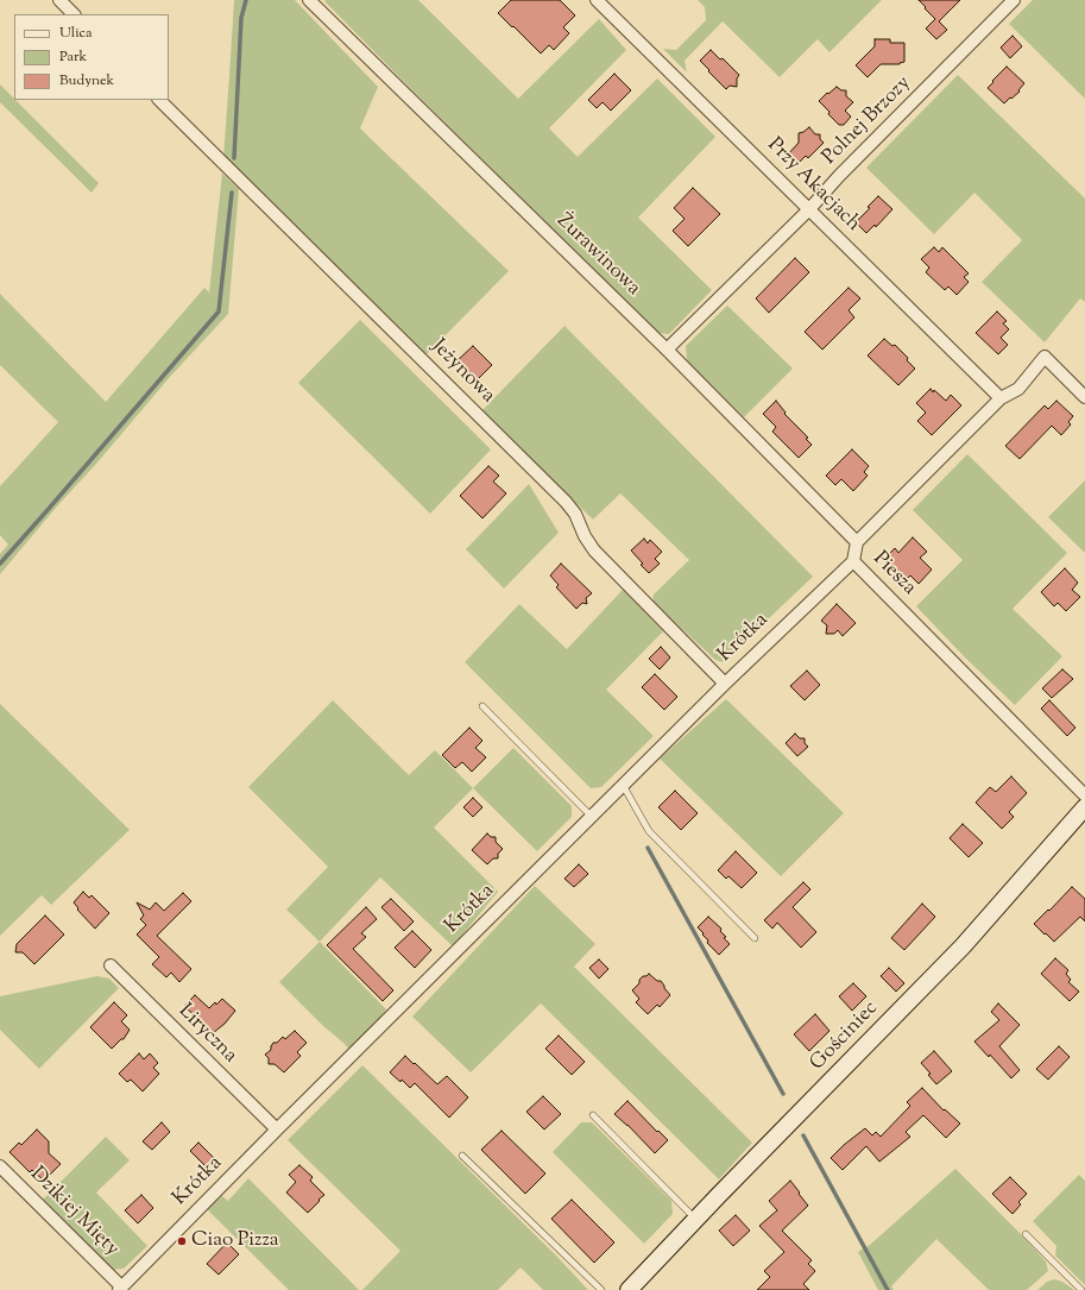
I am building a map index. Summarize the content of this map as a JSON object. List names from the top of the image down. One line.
{"streets":{"street":["Polnej Brzozy","Przy Akacjach","Żurawinowa","Jeżynowa","Piesza","Krótka","Liryczna","Gościniec","Dzikiej Mięty"]},"crossings":[["Polnej Brzozy","Przy Akacjach"],["Polnej Brzozy","Żurawinowa"],["Przy Akacjach","Piesza"],["Żurawinowa","Piesza"],["Jeżynowa","Krótka"],["Piesza","Krótka"],["Krótka","Liryczna"],["Krótka","Dzikiej Mięty"]],"places":["Ciao Pizza"],"legend":["Ulica","Park","Budynek"]}
